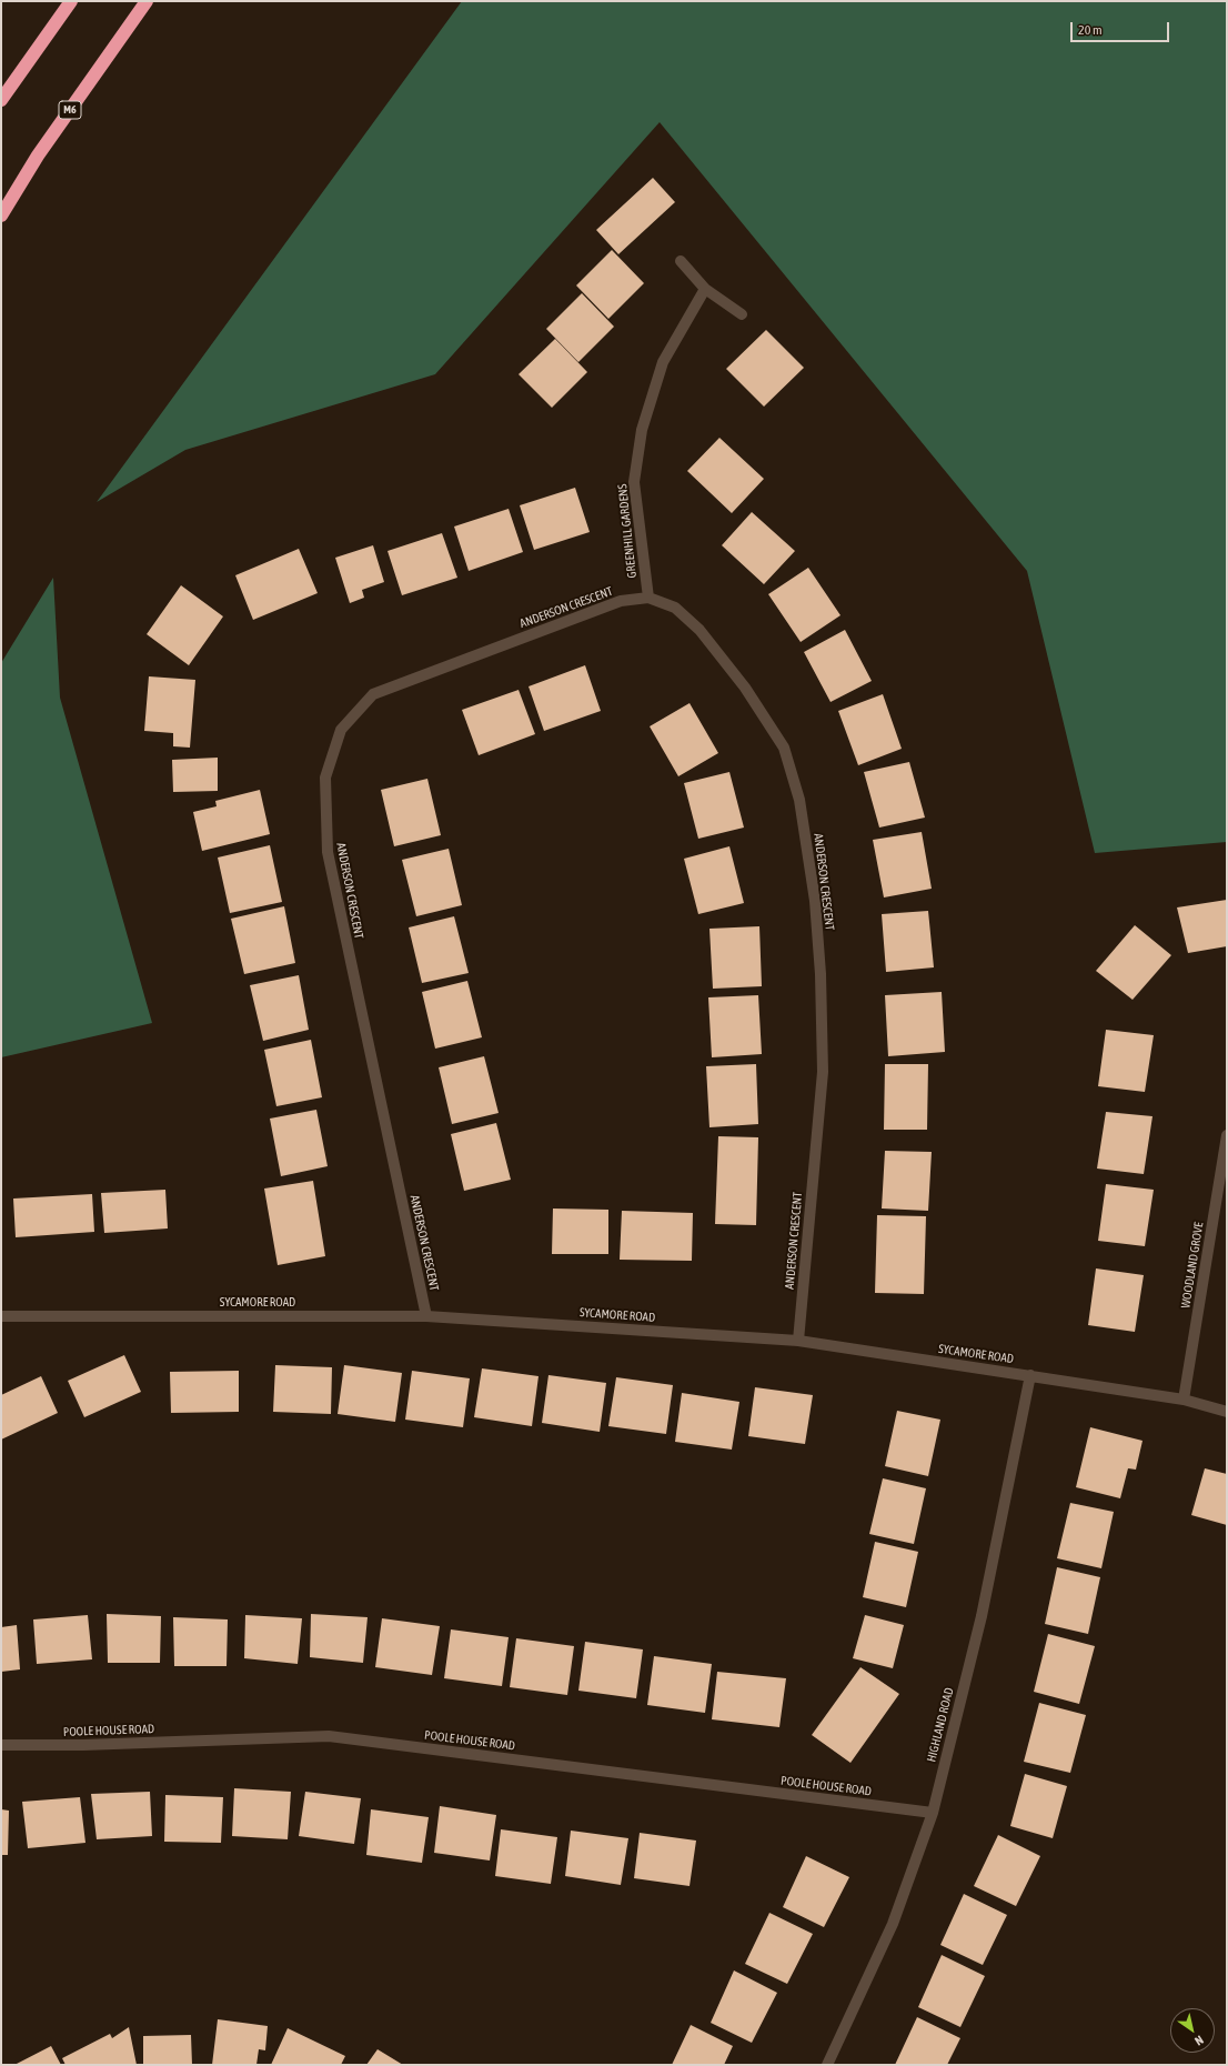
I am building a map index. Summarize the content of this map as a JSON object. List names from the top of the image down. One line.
{"streets":{"highway":["M6"],"street":["GREENHILL GARDENS","ANDERSON CRESCENT","WOODLAND GROVE","SYCAMORE ROAD","HIGHLAND ROAD","POOLE HOUSE ROAD"]},"crossings":[["GREENHILL GARDENS","ANDERSON CRESCENT"],["ANDERSON CRESCENT","SYCAMORE ROAD"],["WOODLAND GROVE","SYCAMORE ROAD"],["SYCAMORE ROAD","HIGHLAND ROAD"],["HIGHLAND ROAD","POOLE HOUSE ROAD"]],"scale_bar":"20 m","north":"bottom right"}
